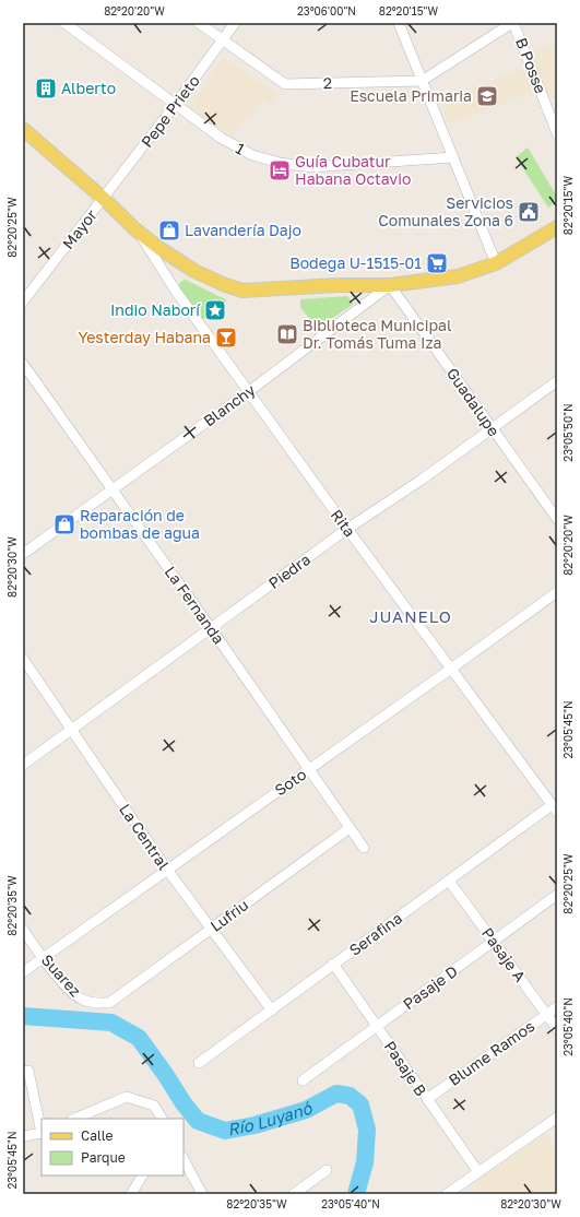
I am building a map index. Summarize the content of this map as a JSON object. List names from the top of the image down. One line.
{"streets":{"street":["B Posse","2","Pepe Prieto","1","Mayor","Guadalupe","Blanchy","Rita","Piedra","La Fernanda","Soto","La Central","Lufriu","Serafina","Pasaje A","Suarez","Pasaje D","Blume Ramos","Pasaje B"]},"crossings":[["2","Pepe Prieto"],["Pepe Prieto","1"],["Pepe Prieto","Mayor"],["Guadalupe","Blanchy"],["Guadalupe","Piedra"],["Blanchy","Rita"],["Blanchy","La Fernanda"],["Rita","Piedra"],["Rita","Soto"],["Rita","Serafina"],["Piedra","La Fernanda"],["Piedra","La Central"],["La Fernanda","Soto"],["La Fernanda","Lufriu"],["Soto","La Central"],["Soto","Suarez"],["La Central","Lufriu"],["La Central","Serafina"],["Lufriu","Suarez"],["Serafina","Pasaje A"],["Serafina","Pasaje B"],["Pasaje A","Pasaje D"],["Pasaje A","Blume Ramos"],["Pasaje D","Pasaje B"],["Blume Ramos","Pasaje B"]],"districts":["JUANELO"],"water":["Río Luyanó"],"places":{"building":["Alberto"],"school or university":["Escuela Primaria"],"hotel":["Guía Cubatur Habana Octavio"],"public building":["Servicios Comunales Zona 6"],"shop":["Lavandería Dajo","Reparación de bombas de agua"],"supermarket":["Bodega U-1515-01"],"place":["Indio Naborí"],"library":["Biblioteca Municipal Dr. Tomás Tuma Iza"],"bar":["Yesterday Habana"]},"legend":["Calle","Parque"],"coordinates":["82°20'20\"W","23°06'00\"N","82°20'15\"W","82°20'25\"W","23°05'50\"N","82°20'30\"W","23°05'45\"N","82°20'35\"W","23°05'40\"N"]}
